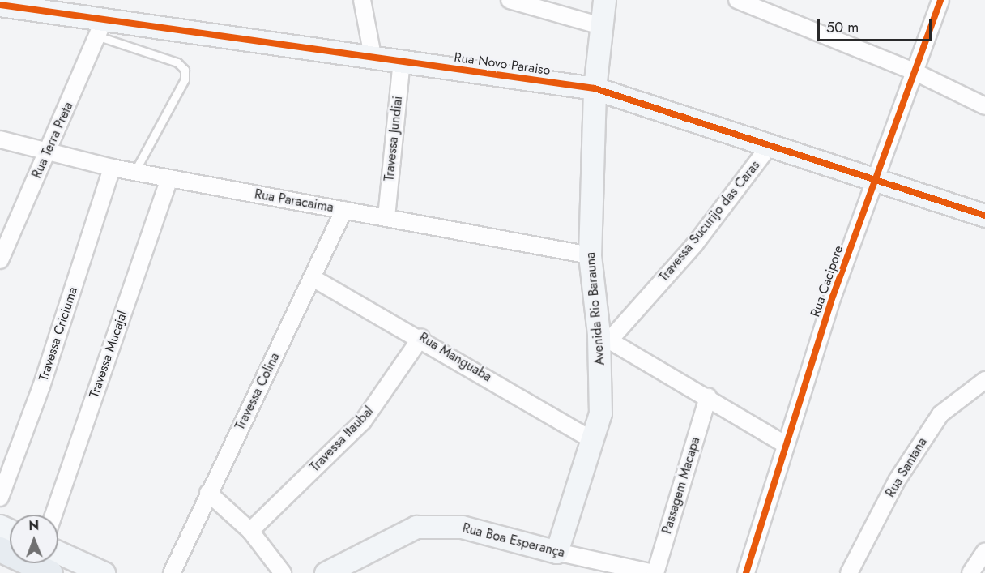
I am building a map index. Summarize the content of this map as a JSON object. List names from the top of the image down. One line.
{"streets":{"street":["Rua Novo Paraiso","Travessa Jundiai","Rua Terra Preta","Rua Paracaima","Travessa Sucurijo das Caras","Rua Cacipore","Avenida Rio Barauna","Travessa Criciuma","Travessa Mucajal","Rua Manguaba","Travessa Colina","Travessa Itaubal","Rua Santana","Passagem Macapa","Rua Boa Esperança"]},"crossings":[["Rua Novo Paraiso","Travessa Jundiai"],["Rua Novo Paraiso","Rua Terra Preta"],["Rua Novo Paraiso","Travessa Sucurijo das Caras"],["Rua Novo Paraiso","Rua Cacipore"],["Rua Novo Paraiso","Avenida Rio Barauna"],["Travessa Jundiai","Rua Paracaima"],["Rua Terra Preta","Rua Paracaima"],["Rua Paracaima","Avenida Rio Barauna"],["Rua Paracaima","Travessa Criciuma"],["Rua Paracaima","Travessa Mucajal"],["Rua Paracaima","Travessa Colina"],["Travessa Sucurijo das Caras","Avenida Rio Barauna"],["Avenida Rio Barauna","Rua Manguaba"],["Avenida Rio Barauna","Rua Boa Esperança"],["Rua Manguaba","Travessa Colina"],["Rua Manguaba","Travessa Itaubal"],["Passagem Macapa","Rua Boa Esperança"]],"scale_bar":"50 m","north":"top"}
